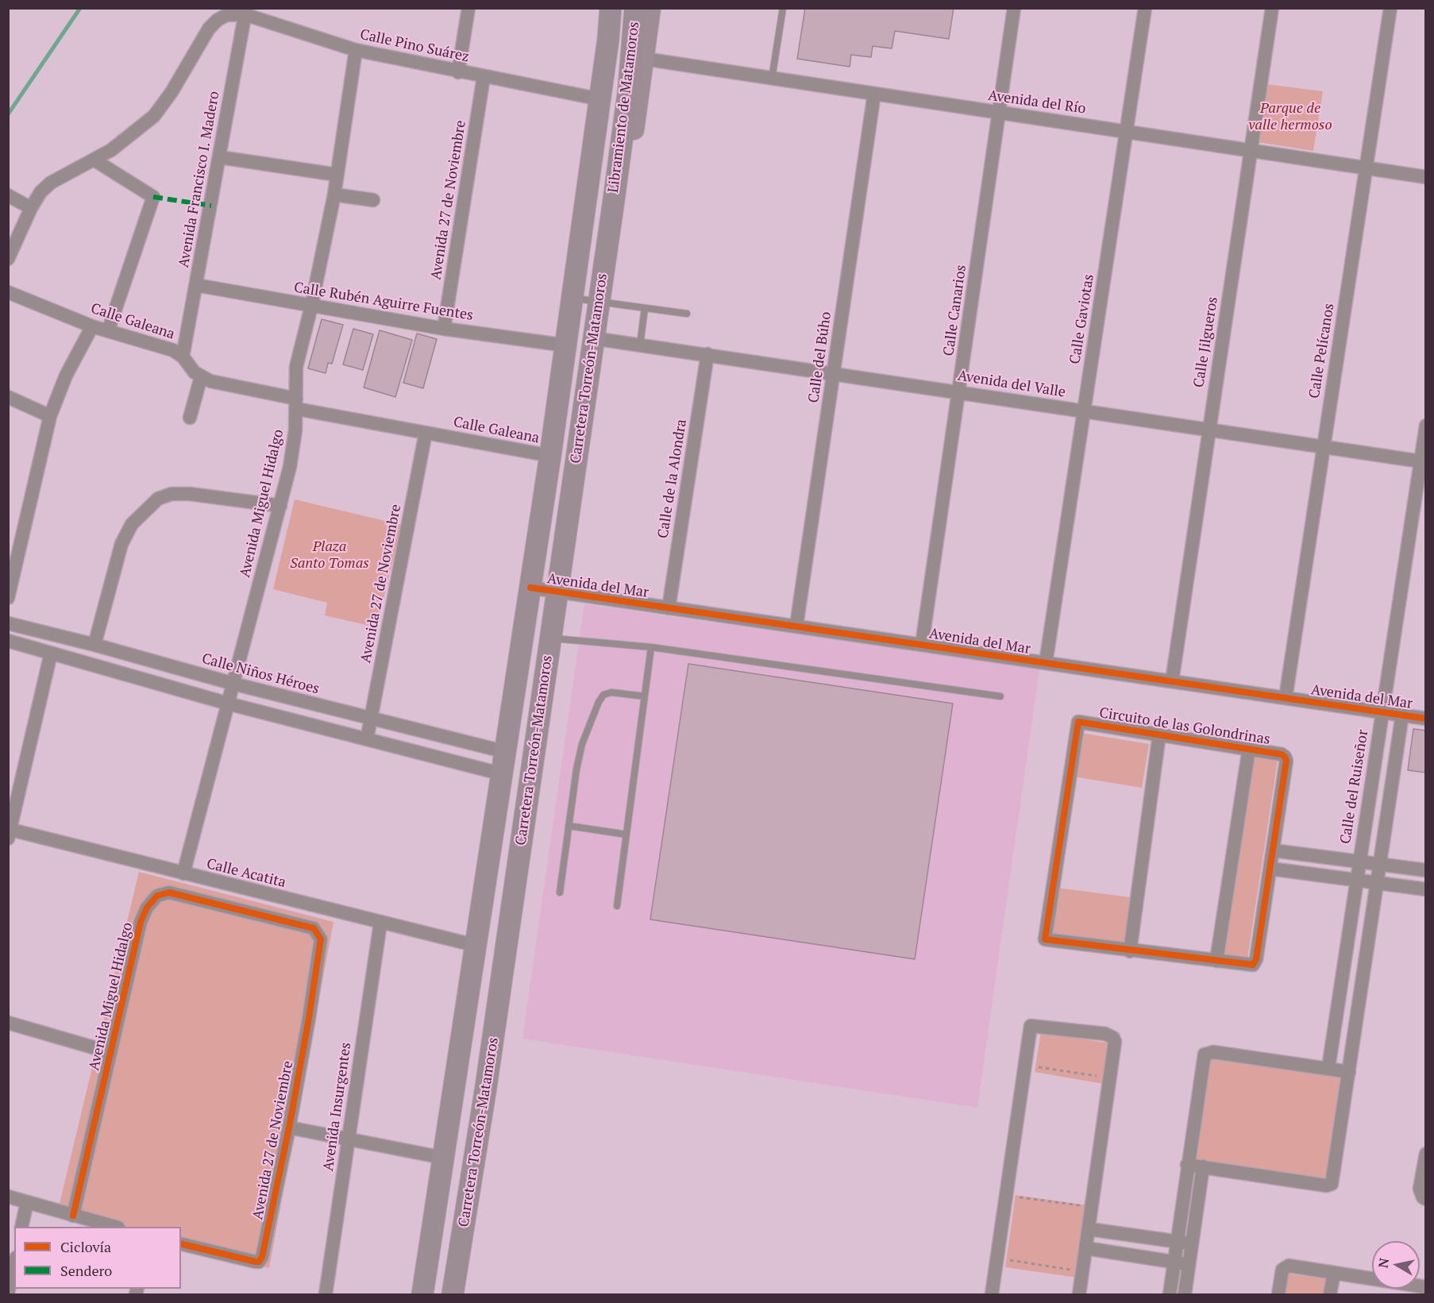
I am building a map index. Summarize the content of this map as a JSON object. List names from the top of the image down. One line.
{"streets":{"highway":["Libramiento de Matamoros","Carretera Torreón-Matamoros"],"street":["Calle Pino Suárez","Avenida del Río","Avenida Francisco I. Madero","Avenida 27 de Noviembre","Calle Rubén Aguirre Fuentes","Calle Canarios","Calle Gaviotas","Calle Galeana","Calle Jilgueros","Calle Pelícanos","Calle del Búho","Avenida del Valle","Calle de la Alondra","Avenida Miguel Hidalgo","Avenida del Mar","Calle Niños Héroes","Circuito de las Golondrinas","Calle del Ruiseñor","Calle Acatita","Avenida Insurgentes"]},"crossings":[["Calle Pino Suárez","Avenida Francisco I. Madero"],["Calle Pino Suárez","Avenida 27 de Noviembre"],["Calle Pino Suárez","Avenida Miguel Hidalgo"],["Avenida del Río","Calle Canarios"],["Avenida del Río","Calle Gaviotas"],["Avenida del Río","Calle Jilgueros"],["Avenida del Río","Calle Pelícanos"],["Avenida del Río","Calle del Búho"],["Libramiento de Matamoros","Carretera Torreón-Matamoros"],["Avenida Francisco I. Madero","Calle Rubén Aguirre Fuentes"],["Avenida Francisco I. Madero","Calle Galeana"],["Avenida 27 de Noviembre","Calle Rubén Aguirre Fuentes"],["Avenida 27 de Noviembre","Calle Galeana"],["Avenida 27 de Noviembre","Avenida Miguel Hidalgo"],["Avenida 27 de Noviembre","Calle Niños Héroes"],["Calle Rubén Aguirre Fuentes","Avenida Miguel Hidalgo"],["Calle Canarios","Avenida del Valle"],["Calle Canarios","Avenida del Mar"],["Calle Gaviotas","Avenida del Valle"],["Calle Gaviotas","Avenida del Mar"],["Calle Galeana","Avenida Miguel Hidalgo"],["Calle Jilgueros","Avenida del Valle"],["Calle Jilgueros","Avenida del Mar"],["Calle Pelícanos","Avenida del Valle"],["Calle Pelícanos","Avenida del Mar"],["Calle del Búho","Avenida del Valle"],["Calle del Búho","Avenida del Mar"],["Carretera Torreón-Matamoros","Avenida del Valle"],["Carretera Torreón-Matamoros","Avenida del Mar"],["Avenida del Valle","Calle de la Alondra"],["Avenida del Valle","Calle del Ruiseñor"],["Calle de la Alondra","Avenida del Mar"],["Avenida Miguel Hidalgo","Calle Niños Héroes"],["Avenida Miguel Hidalgo","Calle Acatita"],["Avenida del Mar","Calle del Ruiseñor"],["Calle Acatita","Avenida Insurgentes"]],"parks":["Parque de valle hermoso","Plaza Santo Tomas"],"legend":["Ciclovía","Sendero"],"north":"left"}
